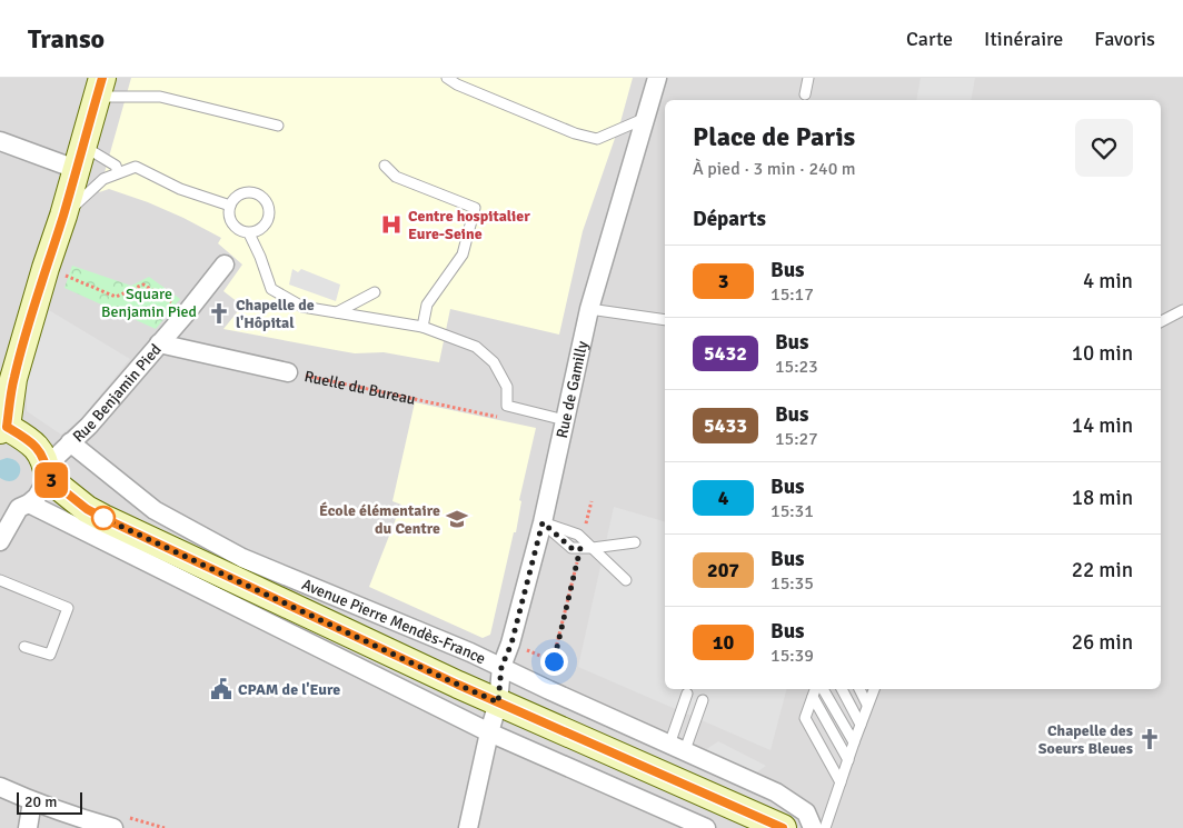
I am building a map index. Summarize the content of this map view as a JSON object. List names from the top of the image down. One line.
{"streets":{"main road":["Avenue Pierre Mendès-France"],"street":["Ruelle du Bureau","Rue de Gamilly","Rue Benjamin Pied"]},"crossings":[["Ruelle du Bureau","Rue Benjamin Pied"],["Rue de Gamilly","Avenue Pierre Mendès-France"],["Rue Benjamin Pied","Avenue Pierre Mendès-France"]],"parks":["Square Benjamin Pied"],"places":{"hospital":["Centre hospitalier Eure-Seine"],"church":["Chapelle de l'Hôpital","Chapelle des Soeurs Bleues"],"school or university":["École élémentaire du Centre"],"public building":["CPAM de l'Eure"]},"lines":["bus line 3"],"scale_bar":"20 m","page":{"header":"Transo","nav":["Carte","Itinéraire","Favoris"],"on_map":"3","heading":[["Place de Paris","À pied · 3 min · 240 m"],"Départs"],"list":[{"mark":"3","name":"Bus","note":"15:17","value":"4 min"},{"mark":"5432","name":"Bus","note":"15:23","value":"10 min"},{"mark":"5433","name":"Bus","note":"15:27","value":"14 min"},{"mark":"4","name":"Bus","note":"15:31","value":"18 min"},{"mark":"207","name":"Bus","note":"15:35","value":"22 min"},{"mark":"10","name":"Bus","note":"15:39","value":"26 min"}],"scale":"20 m"}}
